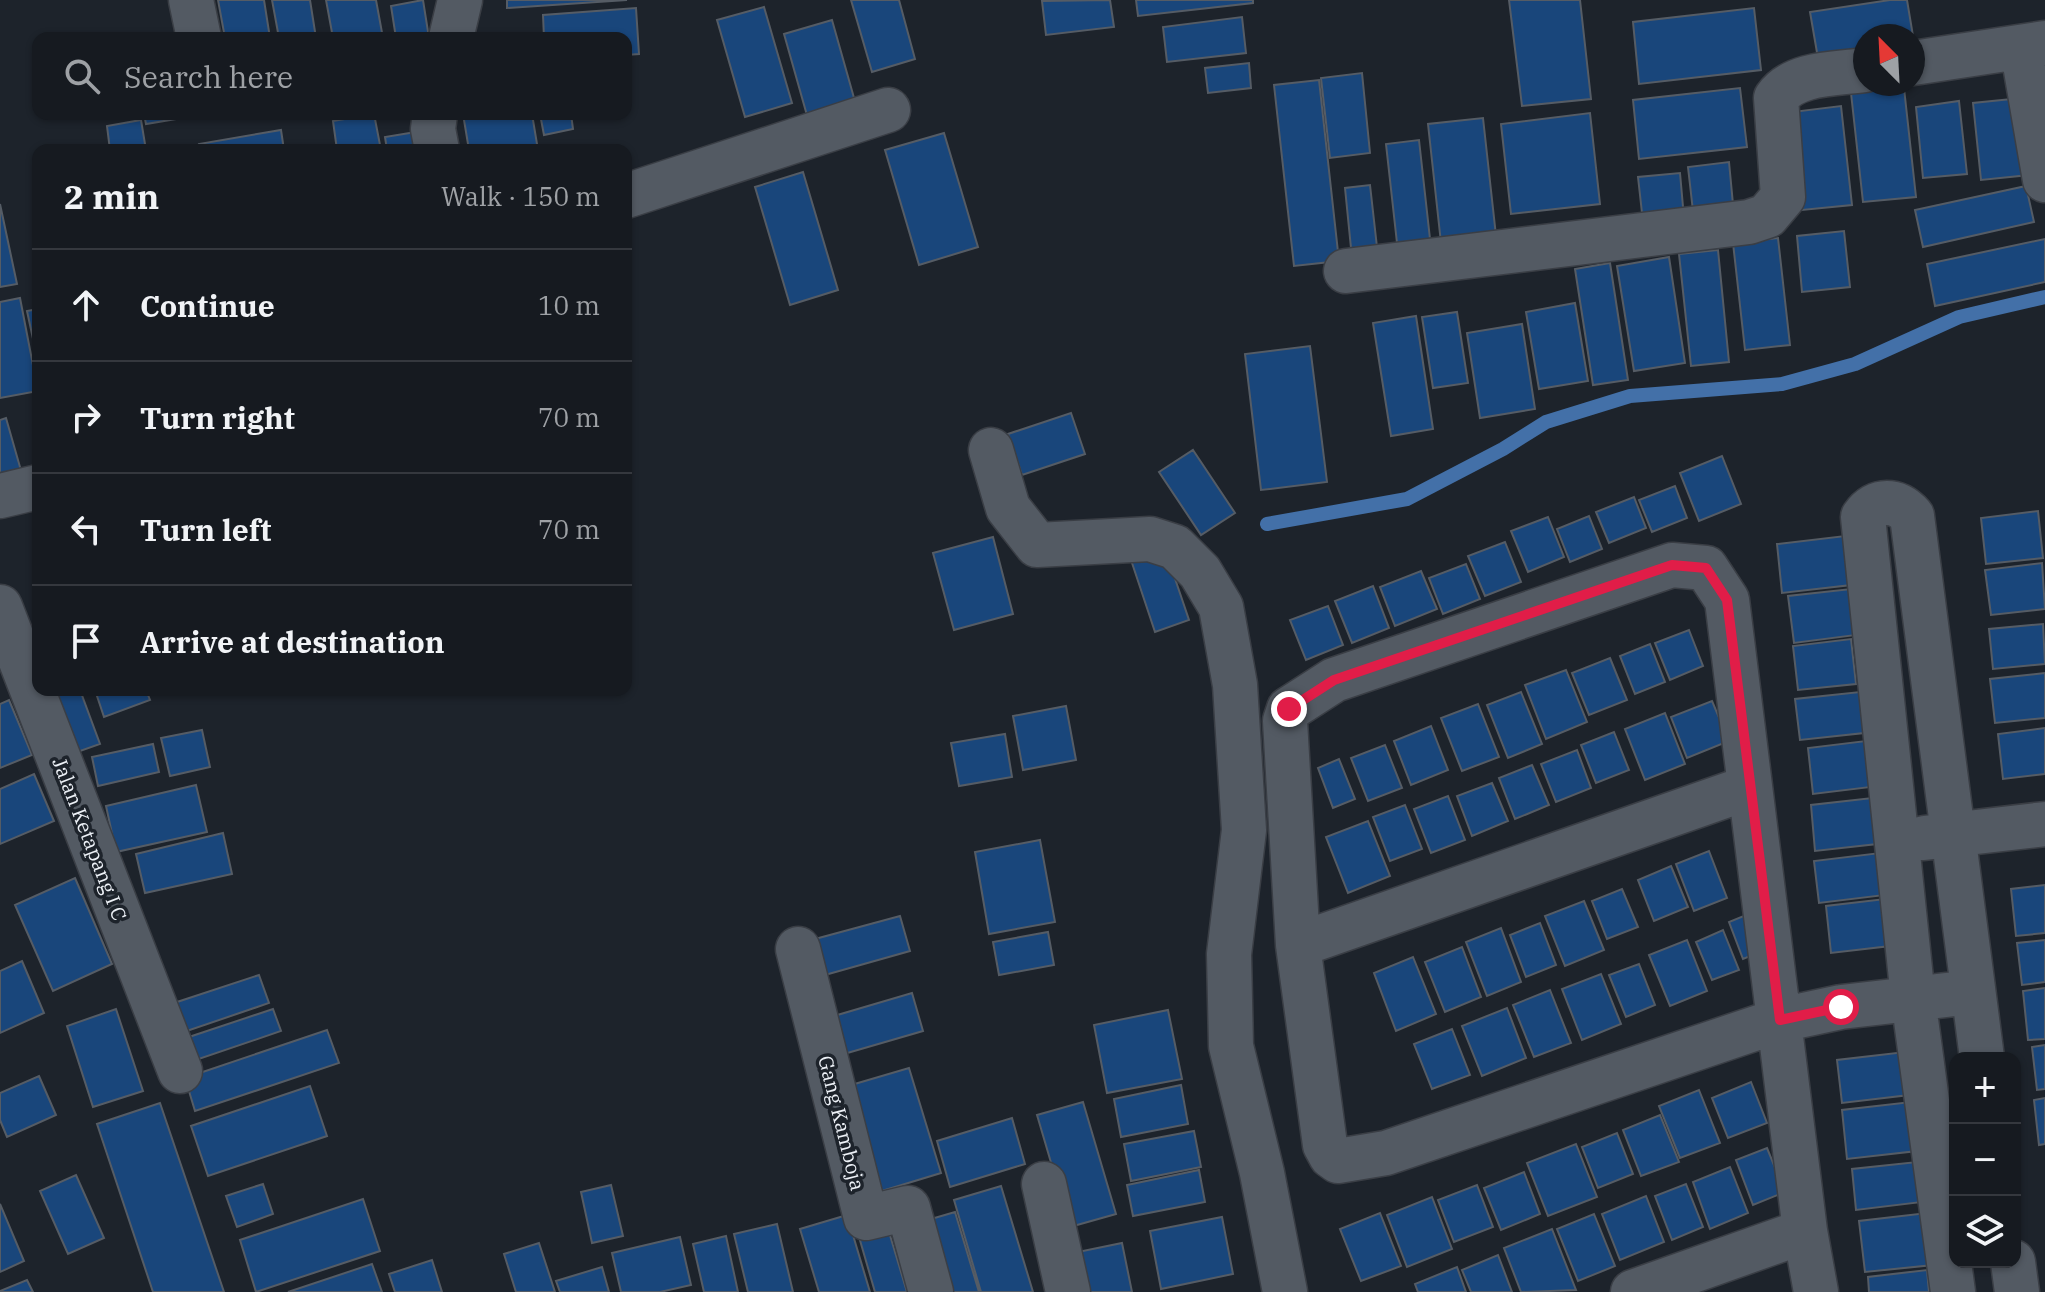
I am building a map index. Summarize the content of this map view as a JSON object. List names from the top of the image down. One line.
{"streets":{"street":["Jalan Ketapang I C","Gang Kamboja"]},"north":"top left","page":{"search":"Search here","heading":["2 min","Walk · 150 m"],"list":[["Continue","10 m"],["Turn right","70 m"],["Turn left","70 m"],"Arrive at destination"],"map_buttons":["+","−"]}}
